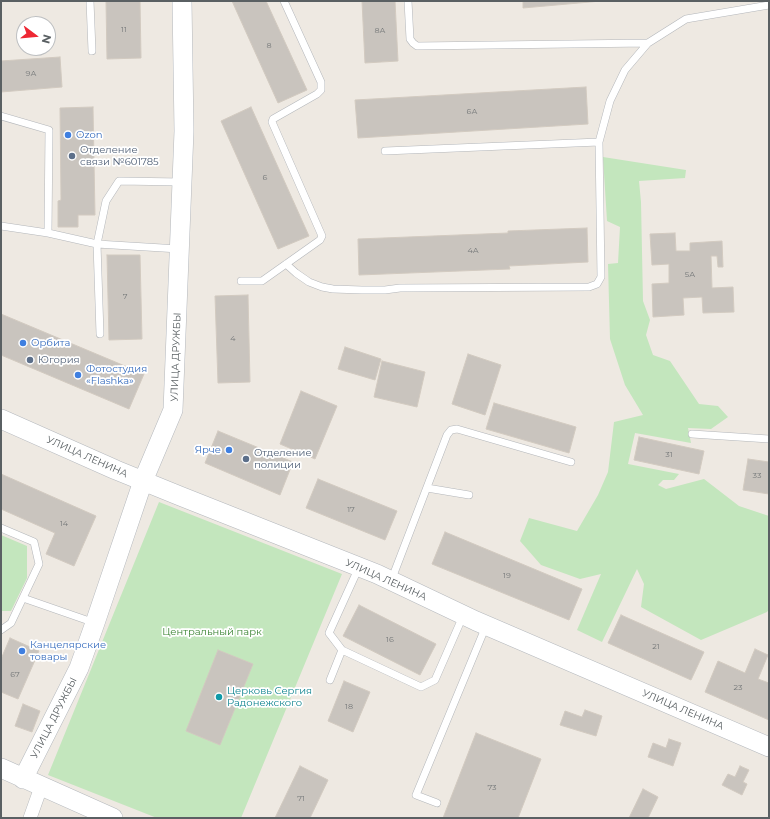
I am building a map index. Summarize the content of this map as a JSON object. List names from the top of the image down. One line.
{"streets":{"street":["УЛИЦА ДРУЖБЫ","УЛИЦА ЛЕНИНА"]},"crossings":[["УЛИЦА ДРУЖБЫ","УЛИЦА ЛЕНИНА"]],"parks":["Центральный парк"],"places":["Ozon","Отделение связи №601785","Орбита","Югория","Фотостудия «Flashka»","Ярче","Отделение полиции","Канцелярские товары","Церковь Сергия Радонежского"],"house_numbers":["11","8А","8","9А","6А","6","4А","5А","7","4","31","33","17","14","19","16","21","67","23","18","73","71"],"north":"right"}
